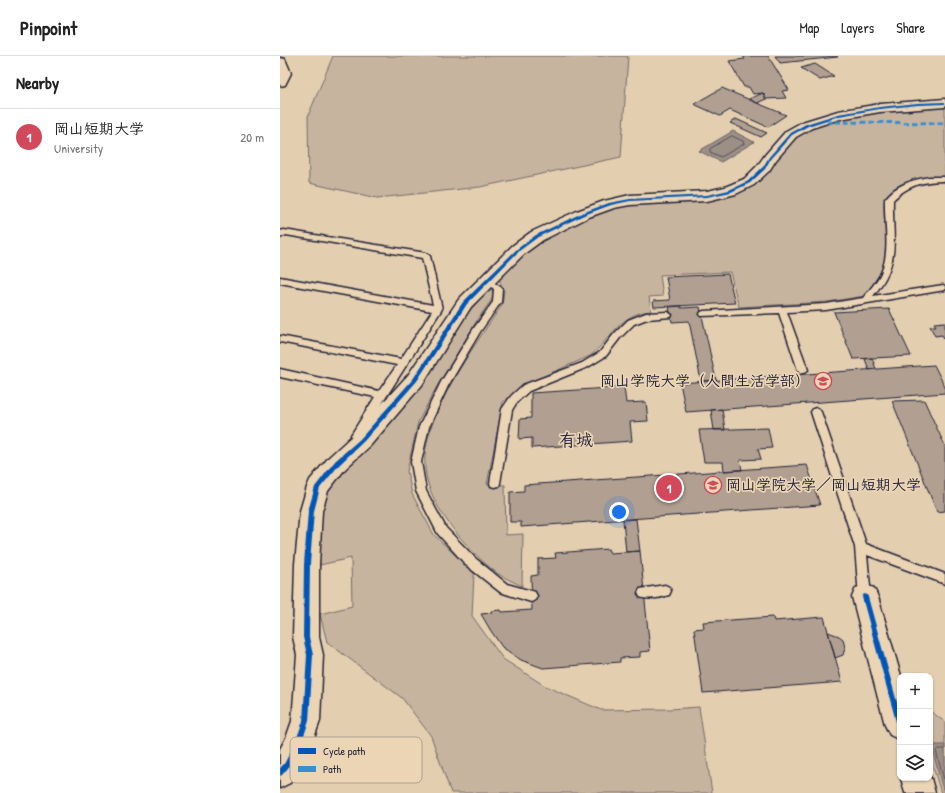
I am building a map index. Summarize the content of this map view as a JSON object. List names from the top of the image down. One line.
{"districts":["有城"],"places":{"school or university":["岡山学院大学（人間生活学部）","岡山学院大学／岡山短期大学"]},"legend":["Cycle path","Path"],"page":{"header":"Pinpoint","nav":["Map","Layers","Share"],"heading":"Nearby","list":[{"mark":"1","name":"岡山短期大学","note":"University","value":"20 m"}],"pins":"1","map_buttons":["+","−"]}}
